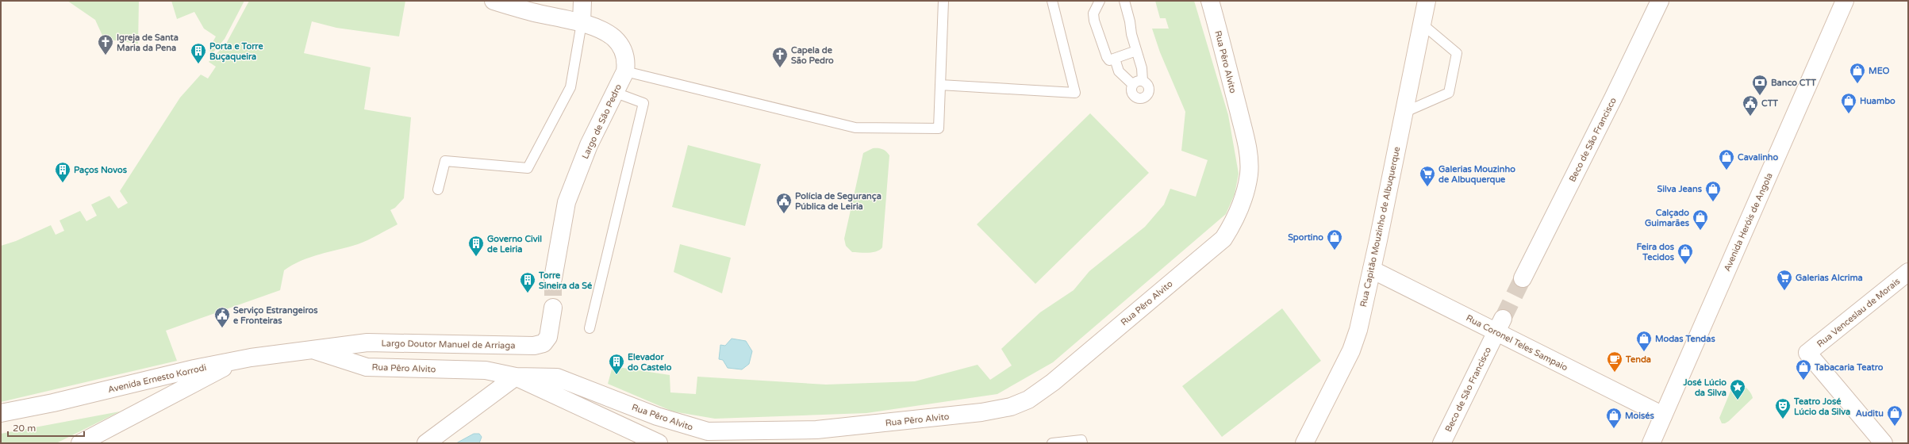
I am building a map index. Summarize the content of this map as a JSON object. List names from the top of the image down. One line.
{"streets":{"street":["Rua Pêro Alvito","Largo de São Pedro","Beco de São Francisco","Avenida Heróis de Angola","Rua Capitão Mouzinho de Albuquerque","Rua Venceslau de Morais","Rua Coronel Teles Sampaio","Largo Doutor Manuel de Arriaga","Avenida Ernesto Korrodi"]},"crossings":[["Rua Pêro Alvito","Largo Doutor Manuel de Arriaga"],["Rua Pêro Alvito","Avenida Ernesto Korrodi"],["Beco de São Francisco","Rua Coronel Teles Sampaio"],["Avenida Heróis de Angola","Rua Coronel Teles Sampaio"],["Rua Capitão Mouzinho de Albuquerque","Rua Coronel Teles Sampaio"],["Largo Doutor Manuel de Arriaga","Avenida Ernesto Korrodi"]],"places":{"church":["Igreja de Santa Maria da Pena","Capela de São Pedro"],"building":["Porta e Torre Buçaqueira","Paços Novos","Governo Civil de Leiria","Torre Sineira da Sé","Elevador do Castelo"],"shop":["MEO","Huambo","Cavalinho","Silva Jeans","Calçado Guimarães","Sportino","Feira dos Tecidos","Modas Tendas","Tabacaria Teatro","Auditu","Moisés"],"bank":["Banco CTT"],"public building":["CTT","Polícia de Segurança Pública de Leiria","Serviço Estrangeiros e Fronteiras"],"supermarket":["Galerias Mouzinho de Albuquerque","Galerias Alcrima"],"cafe":["Tenda"],"place":["José Lúcio da Silva"],"theatre":["Teatro José Lúcio da Silva"]},"scale_bar":"20 m"}
